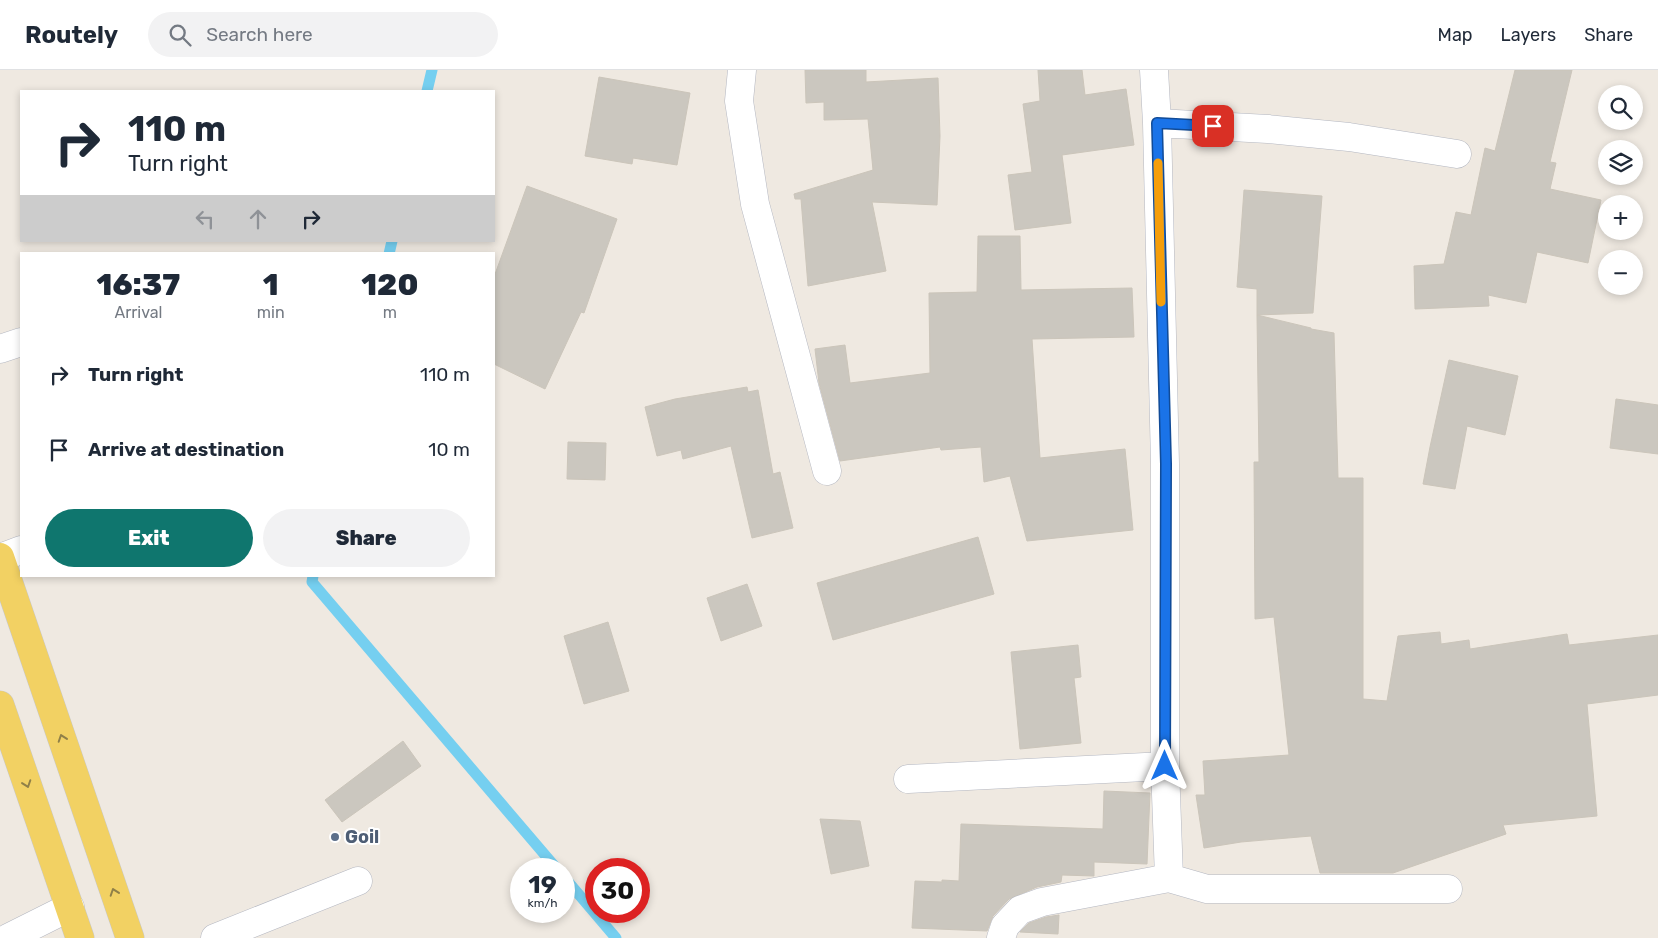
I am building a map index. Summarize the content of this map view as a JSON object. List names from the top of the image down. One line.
{"places":["Goil"],"page":{"header":"Routely","search":"Search here","nav":["Map","Layers","Share"],"map_buttons":["+","−"],"turn":["110 m","Turn right"],"eta":["16:37","Arrival","1","min","120","m"],"list":[{"name":"Turn right","value":"110 m"},{"name":"Arrive at destination","value":"10 m"}],"buttons":["Exit","Share"],"speed":"19 km/h","limit":"30"}}
